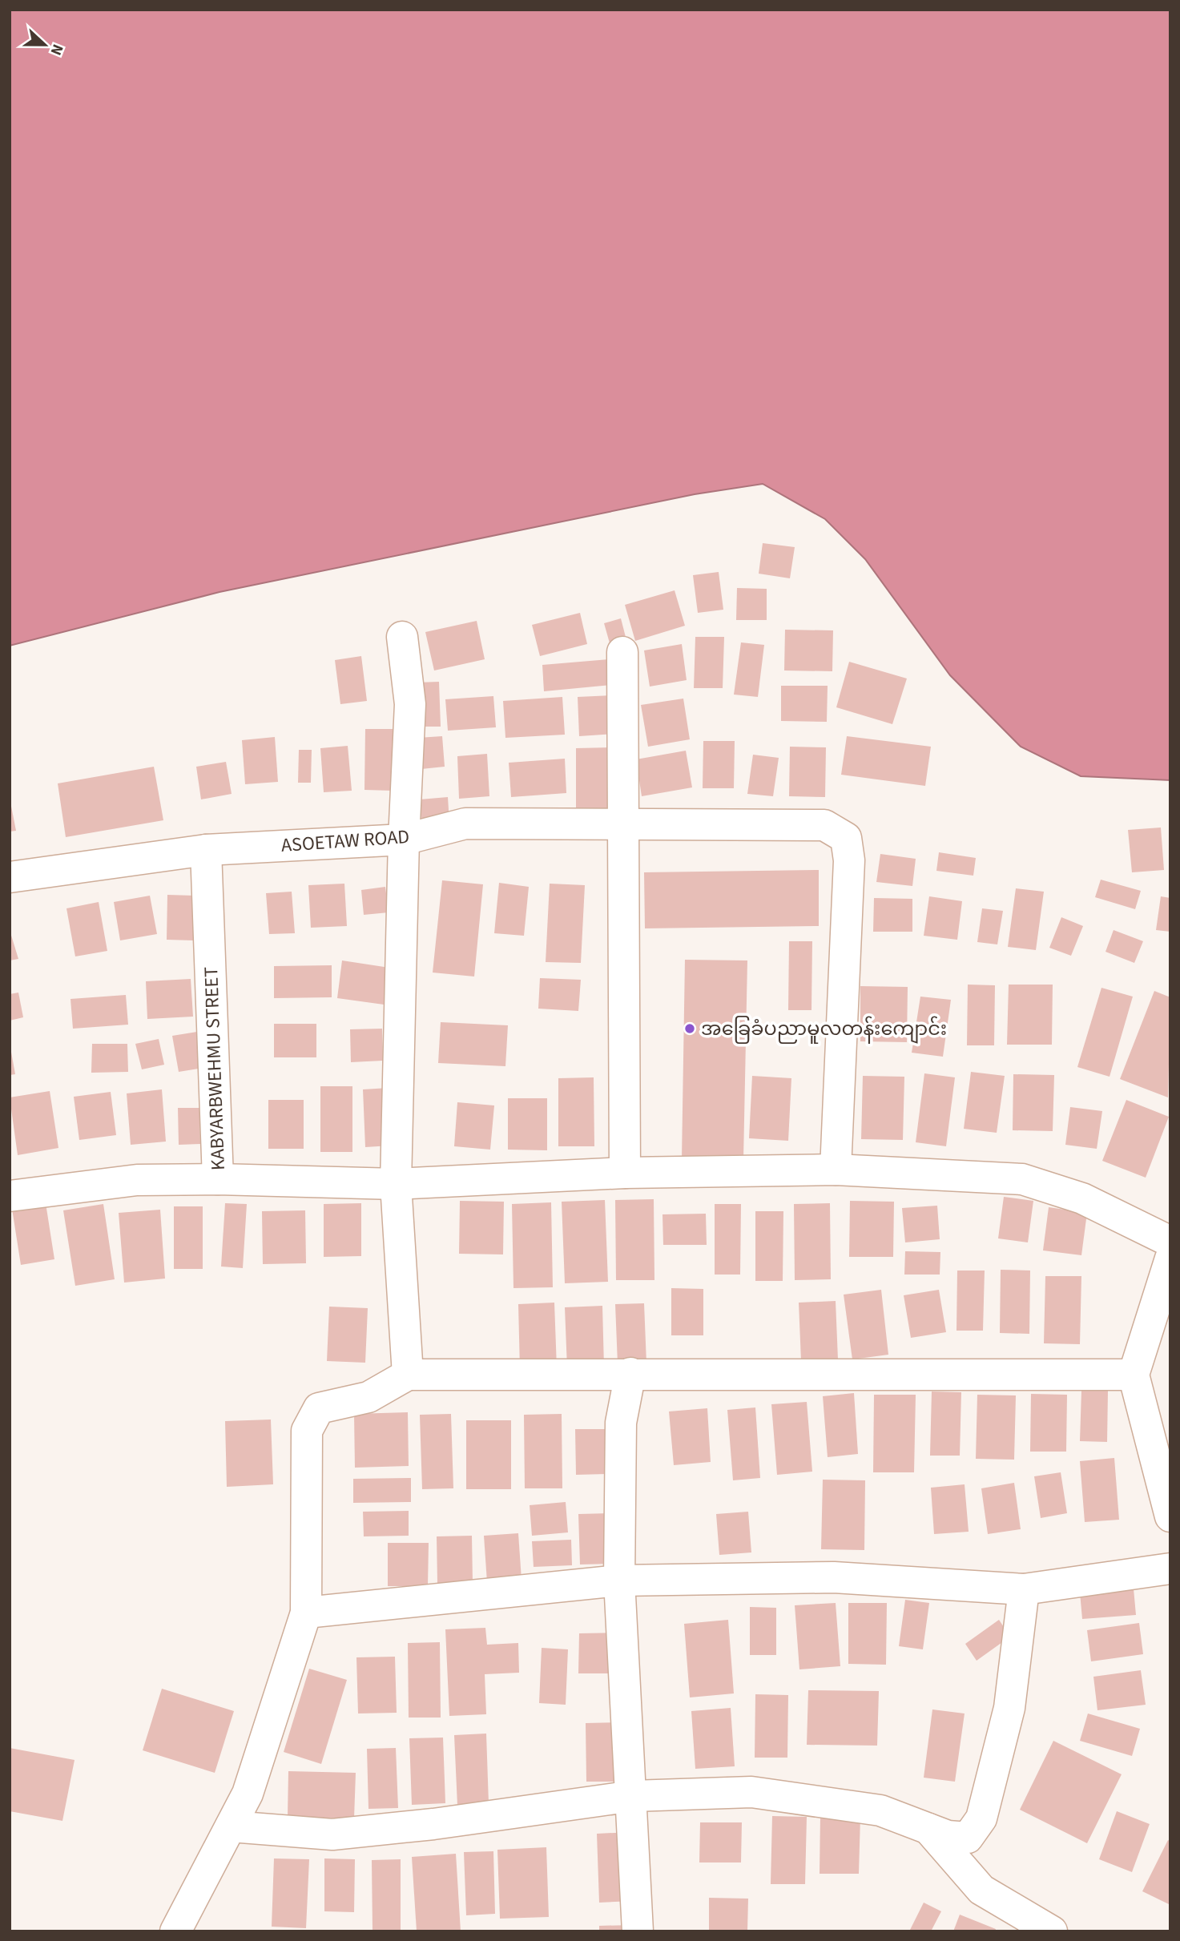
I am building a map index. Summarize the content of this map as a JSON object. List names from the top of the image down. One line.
{"streets":{"street":["ASOETAW ROAD","KABYARBWEHMU STREET"]},"crossings":[["ASOETAW ROAD","KABYARBWEHMU STREET"]],"places":["အခြေခံပညာမူလတန်းကျောင်း"],"north":"right"}
